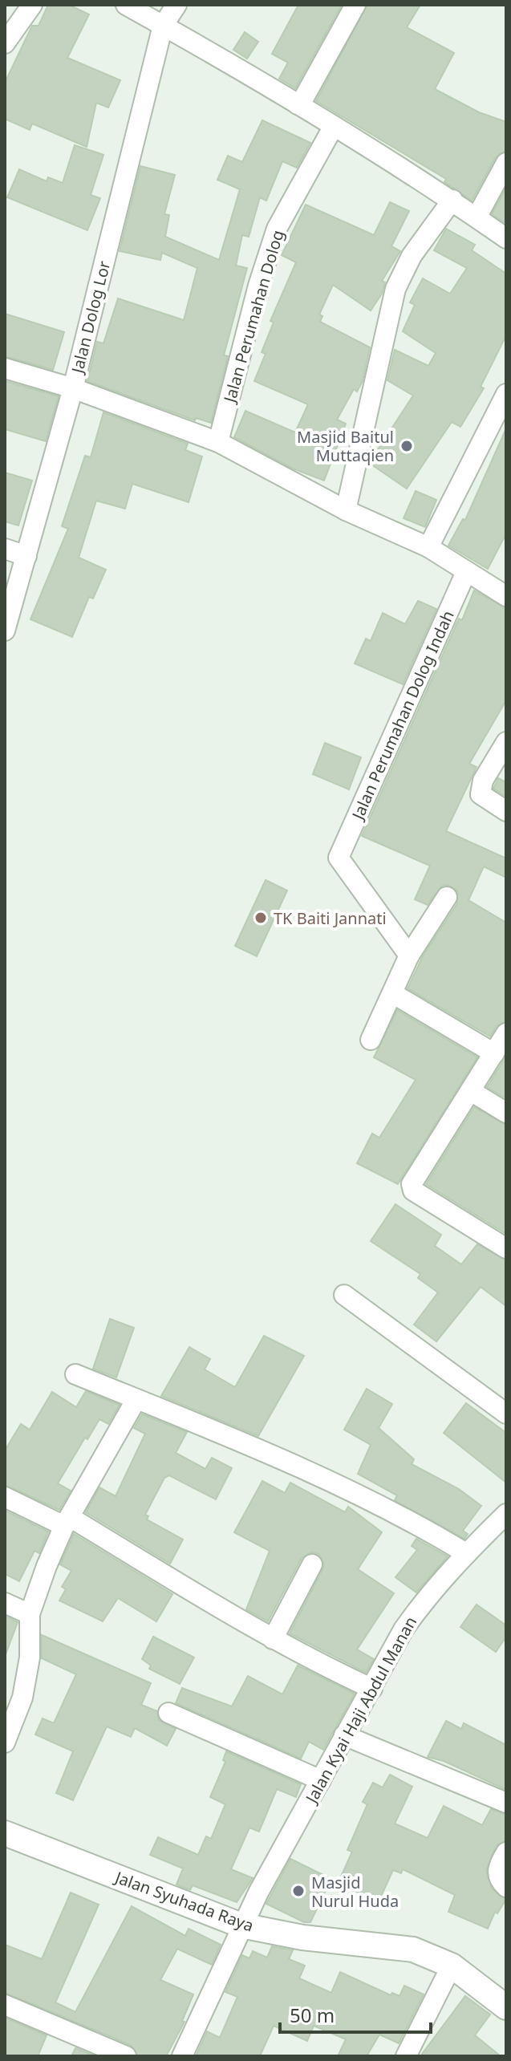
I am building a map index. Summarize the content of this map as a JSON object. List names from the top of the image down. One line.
{"streets":{"street":["Jalan Perumahan Dolog","Jalan Dolog Lor","Jalan Perumahan Dolog Indah","Jalan Kyai Haji Abdul Manan","Jalan Syuhada Raya"]},"crossings":[["Jalan Kyai Haji Abdul Manan","Jalan Syuhada Raya"]],"places":["Masjid Baitul Muttaqien","TK Baiti Jannati","Masjid Nurul Huda"],"scale_bar":"50 m"}
